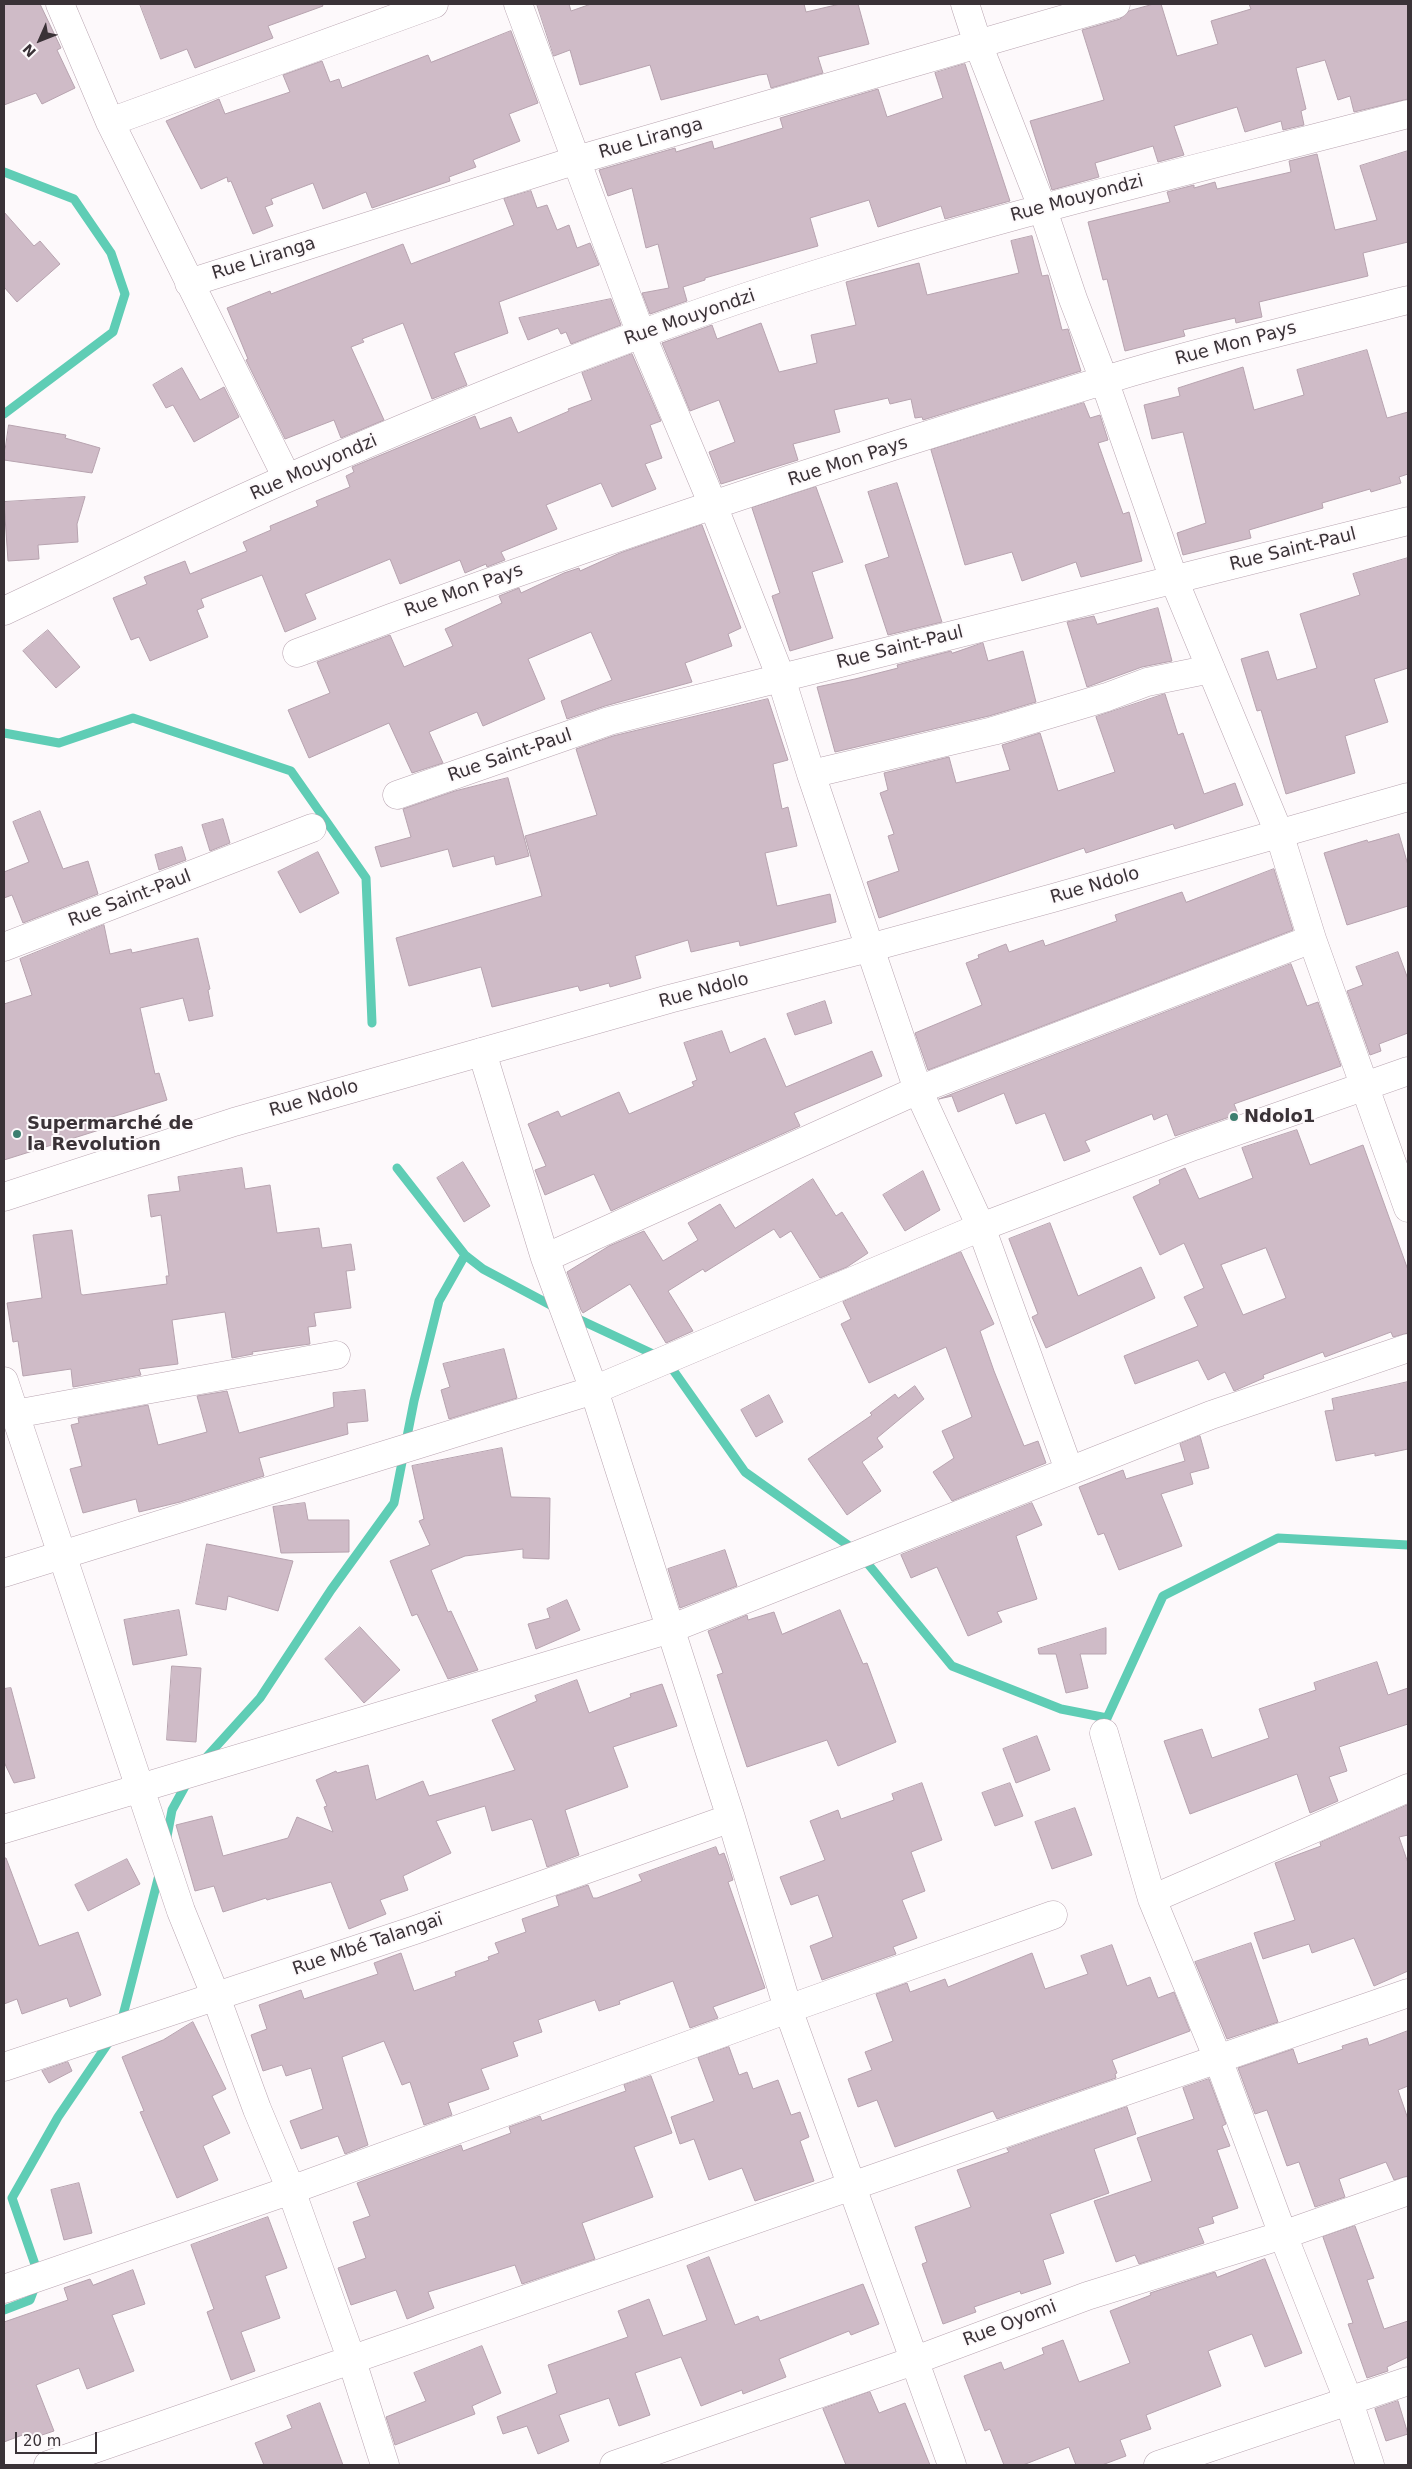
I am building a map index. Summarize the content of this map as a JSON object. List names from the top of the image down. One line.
{"streets":{"street":["Rue Liranga","Rue Mouyondzi","Rue Mon Pays","Rue Saint-Paul","Rue Ndolo","Rue Mbé Talangaï","Rue Oyomi"]},"places":["Ndolo1","Supermarché de la Revolution"],"scale_bar":"20 m","north":"bottom left"}
